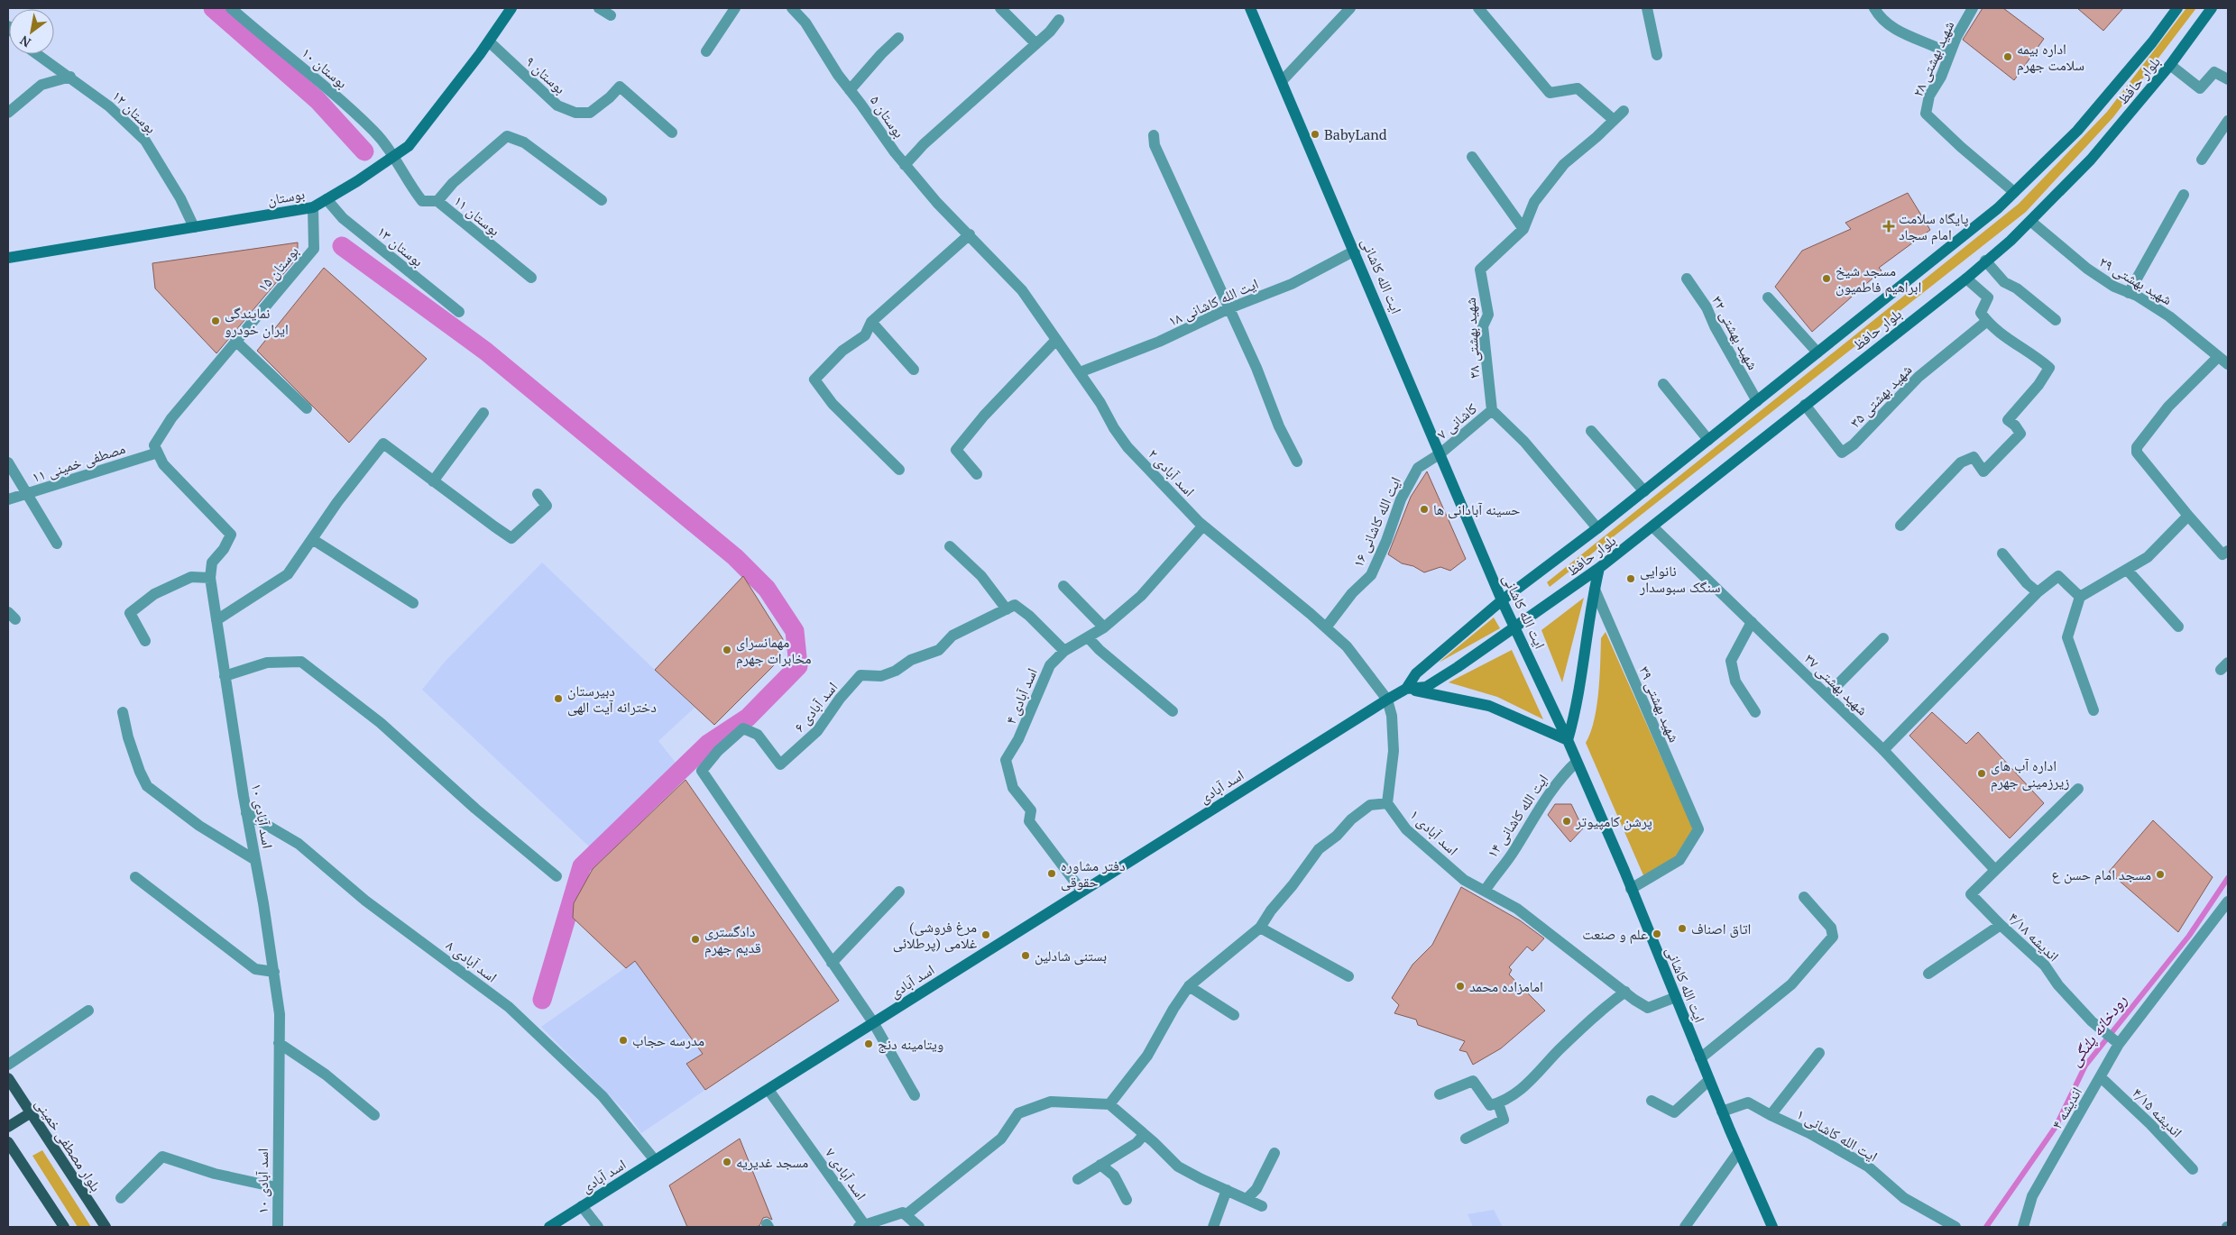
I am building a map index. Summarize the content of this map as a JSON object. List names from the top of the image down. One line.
{"streets":{"main road":["بلوار حافظ","بوستان","ایت الله کاشانی","اسد آبادی","بلوار مصطفی خمینی"],"street":["شهید بهشتی ۲۸","بوستان ۱۰","بوستان ۹","۱۲ بوستان","بوستان ۵","بوستان ۱۱","بوستان ۱۳","بوستان ۱۵","شهید بهشتی ۲۹","ایت الله کاشانی ۱۸","شهید بهشتی ۳۲","شهید بهشتی ۳۸","شهید بهشتی ۳۵","کاشانی ۷","مصطفی خمینی ۱۱","اسد آبادی ۲","ایت الله کاشانی ۱۶","شهید بهشتی ۳۷","اسد آبادی ۴","شهید بهشتی ۳۹","اسد آبادی ۶","اسد آبادی ۱۰","ایت الله کاشانی ۱۴","اسد آبادی ۱","اندیشه ۴/۱۸","اسد آبادی ۸","اندیشه ۴","اندیشه ۴/۱۵","ایت الله کاشانی ۱","اسد آبادی ۷"]},"crossings":[["شهید بهشتی ۲۸","بلوار حافظ"],["بوستان ۱۰","بوستان"],["بوستان ۱۰","بوستان ۱۱"],["بوستان ۹","بوستان"],["بلوار حافظ","ایت الله کاشانی"],["بلوار حافظ","شهید بهشتی ۲۹"],["بلوار حافظ","شهید بهشتی ۳۲"],["بلوار حافظ","شهید بهشتی ۳۵"],["بلوار حافظ","شهید بهشتی ۳۷"],["بلوار حافظ","اسد آبادی"],["۱۲ بوستان","بوستان"],["بوستان ۵","اسد آبادی ۲"],["بوستان","بوستان ۱۱"],["بوستان","بوستان ۱۳"],["بوستان","بوستان ۱۵"],["بوستان ۱۵","مصطفی خمینی ۱۱"],["بوستان ۱۵","اسد آبادی ۱۰"],["ایت الله کاشانی","ایت الله کاشانی ۱۸"],["ایت الله کاشانی","کاشانی ۷"],["ایت الله کاشانی","ایت الله کاشانی ۱۶"],["ایت الله کاشانی","شهید بهشتی ۳۹"],["ایت الله کاشانی","اسد آبادی"],["ایت الله کاشانی","ایت الله کاشانی ۱۴"],["ایت الله کاشانی","اسد آبادی ۱"],["ایت الله کاشانی","ایت الله کاشانی ۱"],["ایت الله کاشانی ۱۸","اسد آبادی ۲"],["شهید بهشتی ۳۸","کاشانی ۷"],["کاشانی ۷","ایت الله کاشانی ۱۶"],["مصطفی خمینی ۱۱","اسد آبادی ۱۰"],["اسد آبادی ۲","ایت الله کاشانی ۱۶"],["اسد آبادی ۲","اسد آبادی ۴"],["اسد آبادی ۲","اسد آبادی"],["شهید بهشتی ۳۷","اندیشه ۴/۱۸"],["اسد آبادی ۴","اسد آبادی"],["اسد آبادی ۶","اسد آبادی"],["اسد آبادی","اسد آبادی ۸"],["اسد آبادی","اسد آبادی ۷"],["اسد آبادی ۱۰","اسد آبادی ۸"],["ایت الله کاشانی ۱۴","اسد آبادی ۱"],["اندیشه ۴/۱۸","اندیشه ۴"],["اندیشه ۴","اندیشه ۴/۱۵"]],"water":["رودخانه پلنگی"],"places":{"other":["اداره بیمه سلامت جهرم","BabyLand","مسجد شیخ ابراهیم فاطمیون","نمایندگی ایران خودرو","حسینه آبادانی ها","نانوایی سنگک سبوسدار","مهمانسرای مخابرات جهرم","دبیرستان دخترانه آیت الهی","اداره آب های زیرزمینی جهرم","پرشن کامپیوتر","دفتر مشاوره حقوقی","مسجد امام حسن ع","اتاق اصناف","علم و صنعت","(مرغ فروشی غلامی (پرطلائی","دادگستری قدیم جهرم","بستنی شادلین","امامزاده محمد","مدرسه حجاب","ویتامینه دنج","مسجد غدیریه"],"health":["پایگاه سلامت امام سجاد"]},"north":"bottom left"}
